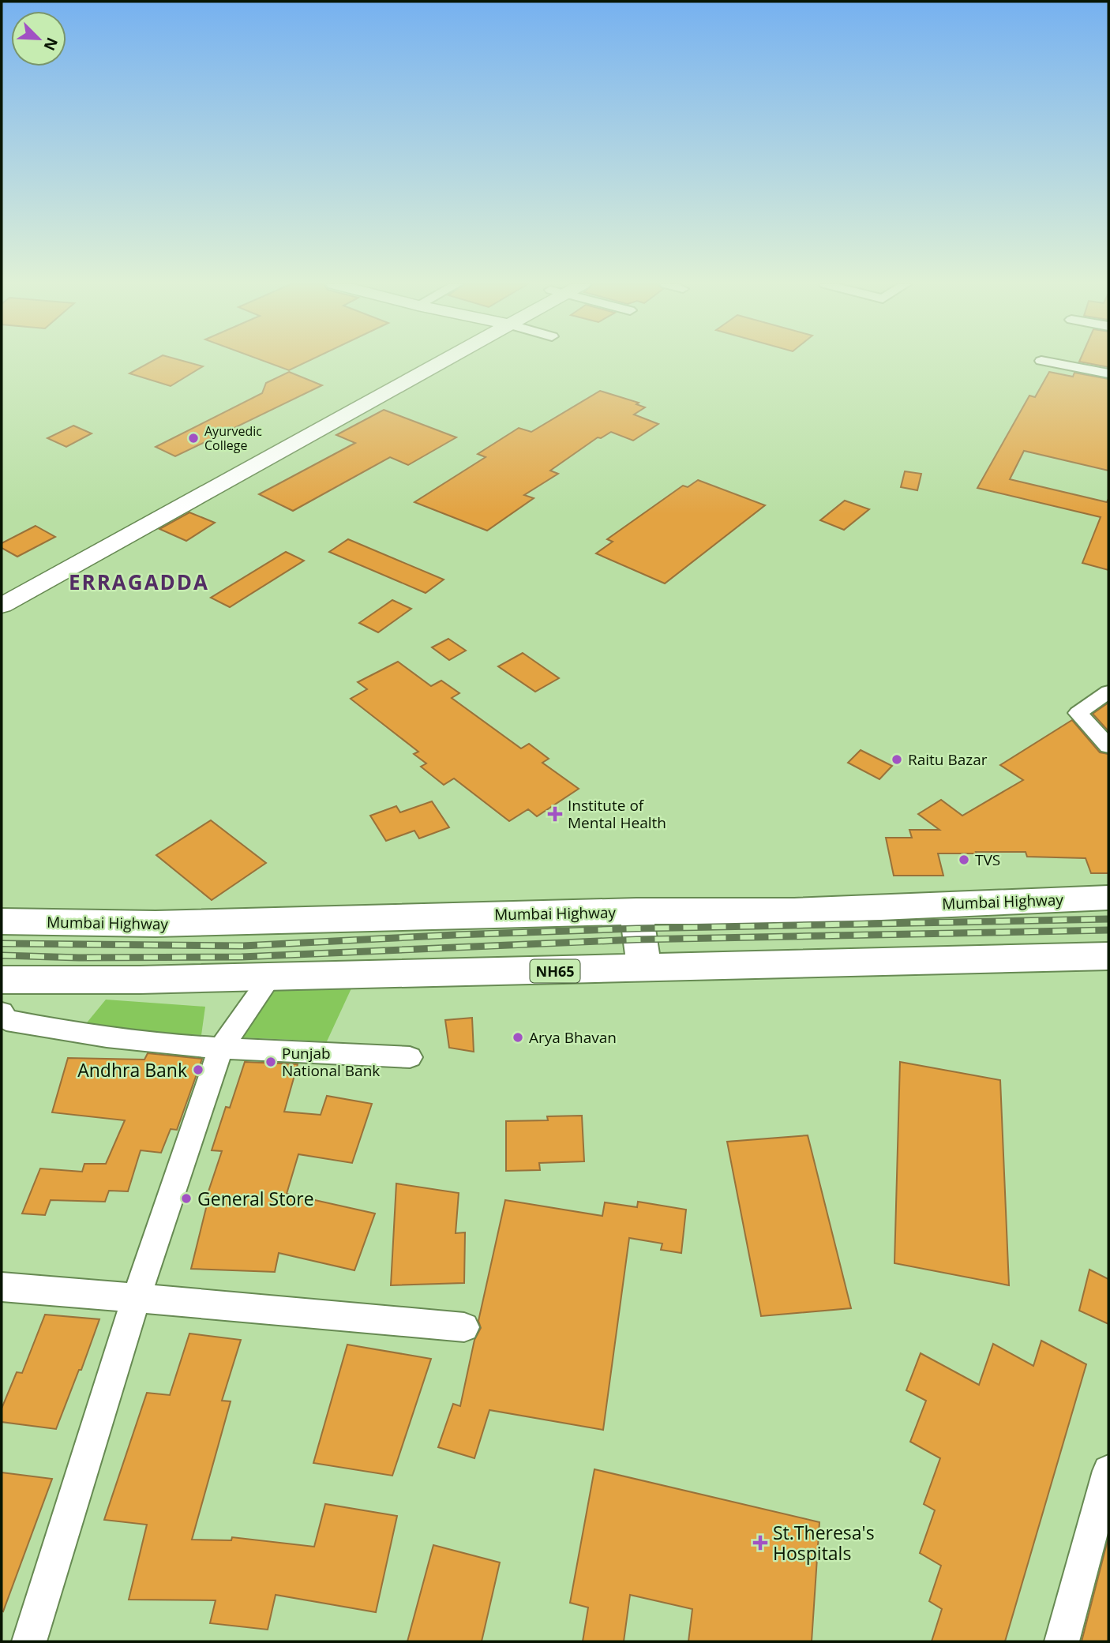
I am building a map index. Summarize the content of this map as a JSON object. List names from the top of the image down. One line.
{"streets":{"highway":["Mumbai Highway","NH65"]},"districts":["ERRAGADDA"],"places":{"other":["Ayurvedic College","Raitu Bazar","TVS","Arya Bhavan","Punjab National Bank","Andhra Bank","General Store"],"health":["Institute of Mental Health","St.Theresa's Hospitals"]},"north":"bottom right"}
